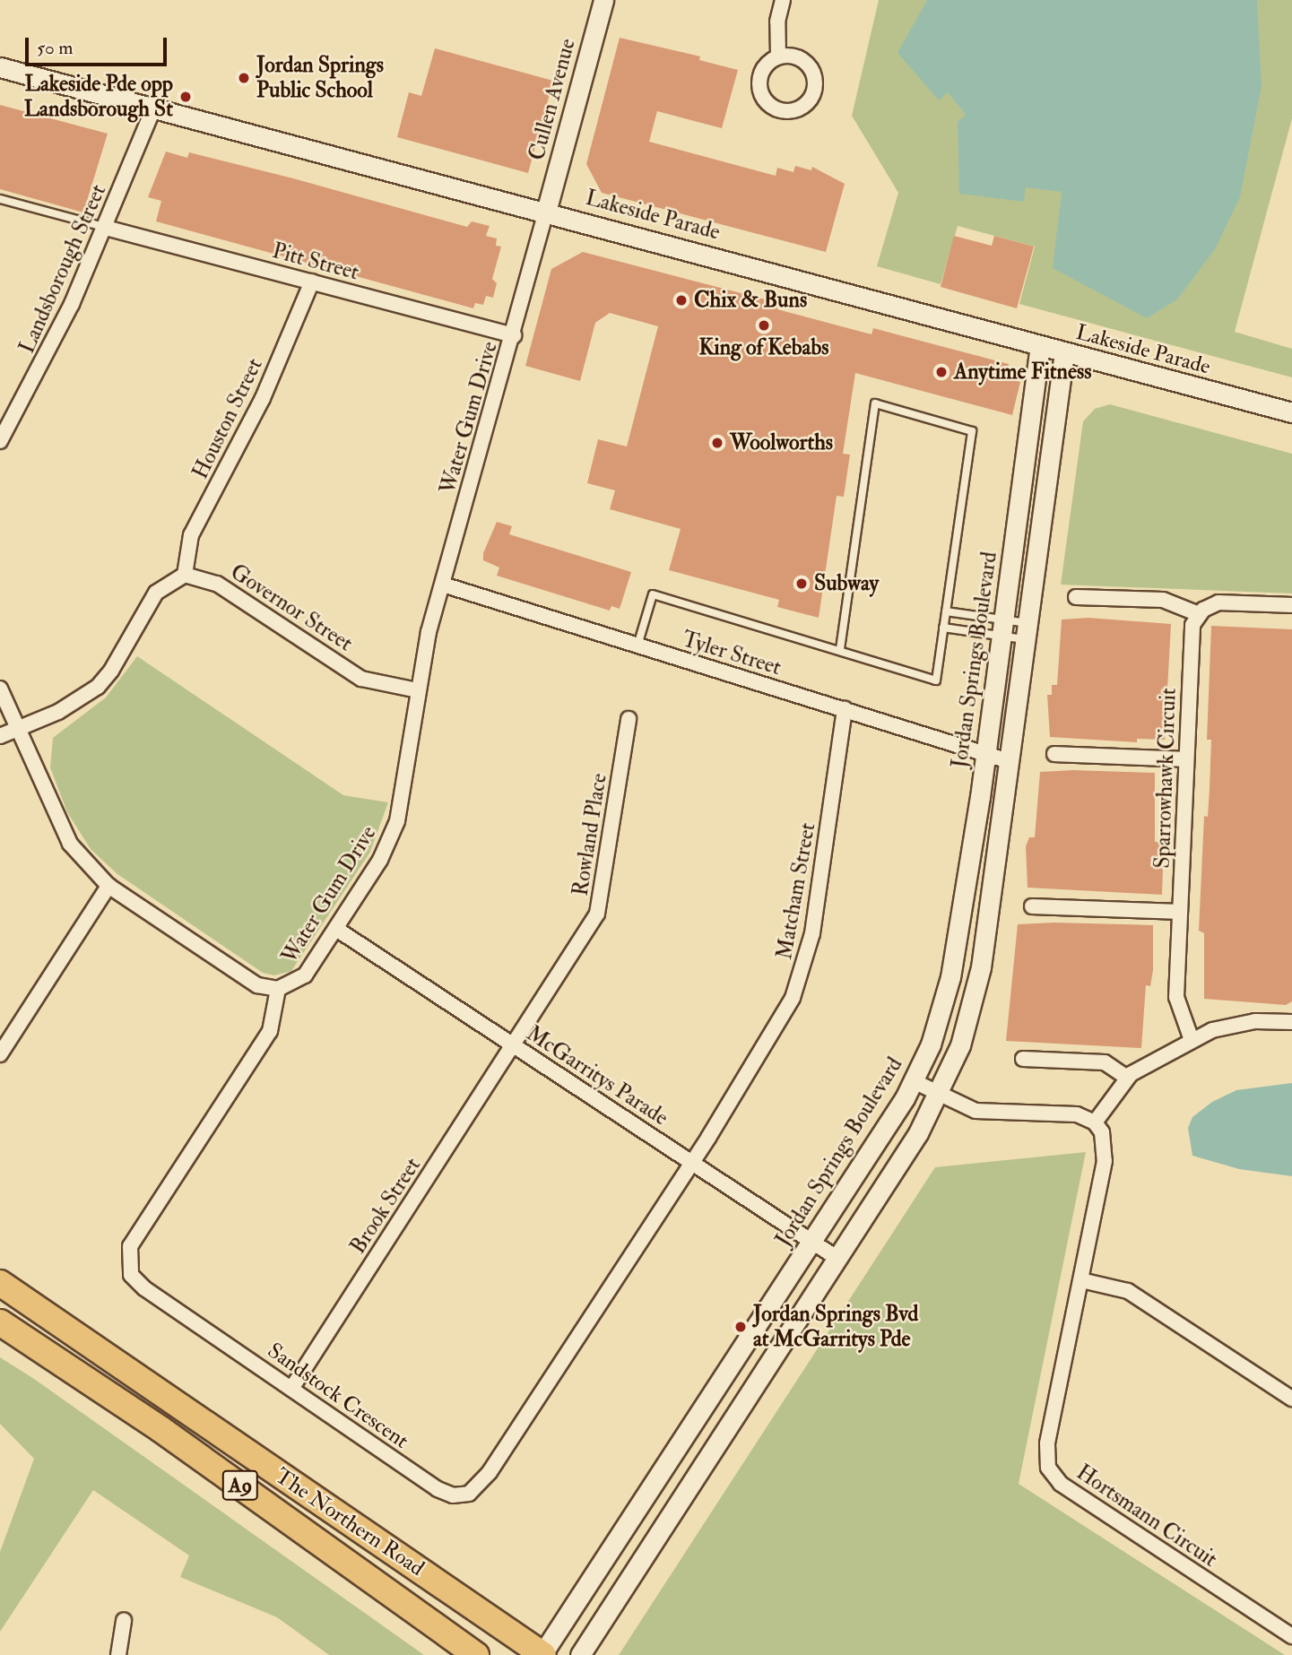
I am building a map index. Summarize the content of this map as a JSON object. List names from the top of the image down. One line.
{"streets":{"highway":["A9","The Northern Road"],"street":["Cullen Avenue","Lakeside Parade","Pitt Street","Landsborough Street","Water Gum Drive","Houston Street","Governor Street","Tyler Street","Jordan Springs Boulevard","Sparrowhawk Circuit","Rowland Place","Matcham Street","McGarritys Parade","Brook Street","Sandstock Crescent","Hortsmann Circuit"]},"crossings":[["Cullen Avenue","Lakeside Parade"],["Cullen Avenue","Water Gum Drive"],["Lakeside Parade","Landsborough Street"],["Lakeside Parade","Water Gum Drive"],["Lakeside Parade","Jordan Springs Boulevard"],["Pitt Street","Landsborough Street"],["Pitt Street","Water Gum Drive"],["Pitt Street","Houston Street"],["Water Gum Drive","Governor Street"],["Water Gum Drive","Tyler Street"],["Water Gum Drive","McGarritys Parade"],["Water Gum Drive","Sandstock Crescent"],["Houston Street","Governor Street"],["Tyler Street","Jordan Springs Boulevard"],["Tyler Street","Matcham Street"],["Jordan Springs Boulevard","McGarritys Parade"],["Jordan Springs Boulevard","The Northern Road"],["Rowland Place","McGarritys Parade"],["Rowland Place","Brook Street"],["Matcham Street","McGarritys Parade"],["Matcham Street","Sandstock Crescent"],["McGarritys Parade","Brook Street"],["McGarritys Parade","Sandstock Crescent"],["Brook Street","Sandstock Crescent"]],"places":["Jordan Springs Public School","Lakeside Pde opp Landsborough St","Chix & Buns","King of Kebabs","Anytime Fitness","Woolworths","Subway","Jordan Springs Bvd at McGarritys Pde"],"scale_bar":"50 m"}
